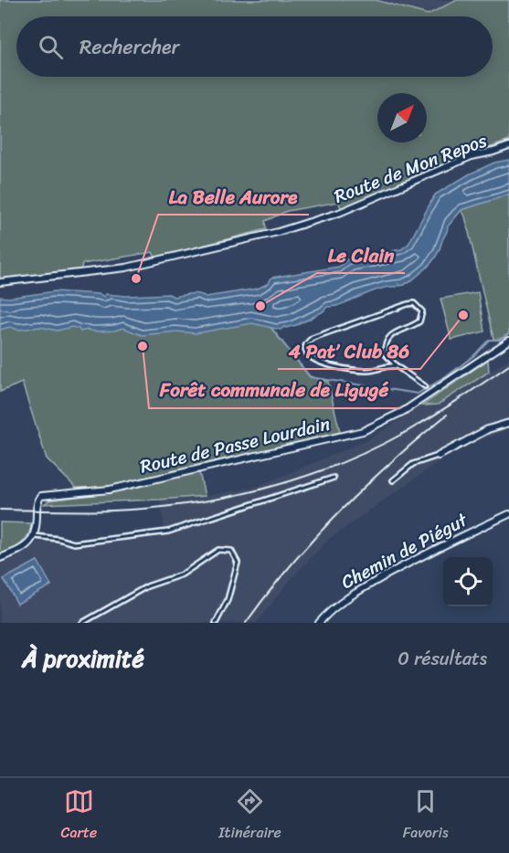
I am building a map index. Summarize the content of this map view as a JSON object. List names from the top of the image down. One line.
{"streets":{"street":["Route de Mon Repos","Route de Passe Lourdain","Chemin de Piégut"]},"places":["La Belle Aurore","Le Clain","4 Pat’ Club 86","Forêt communale de Ligugé"],"north":"top right","page":{"search":"Rechercher","heading":["À proximité","0 résultats"],"nav":["Carte","Itinéraire","Favoris"]}}
